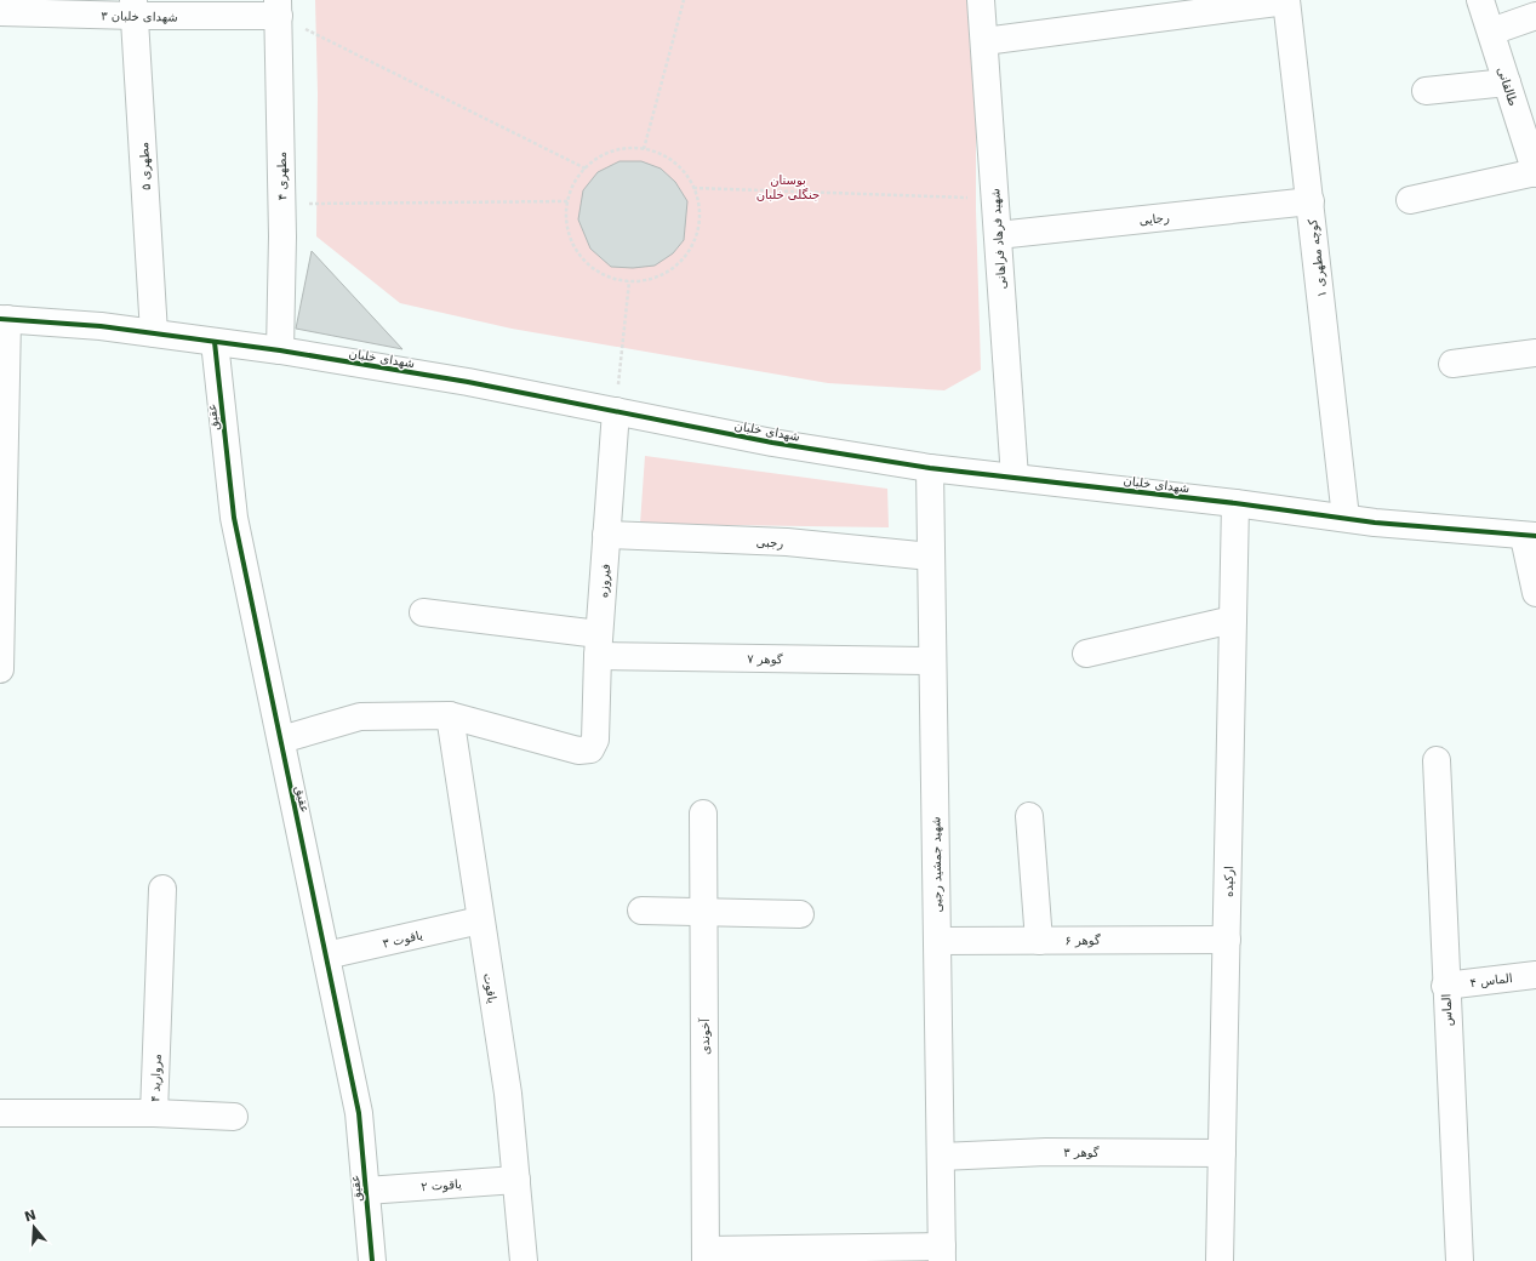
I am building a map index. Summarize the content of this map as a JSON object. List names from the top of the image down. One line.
{"streets":{"street":["شهدای خلبان ۳","طالقانی","مطهری ۵","مطهری ۴","رجایی","شهید فرهاد فراهانی","کوچه مطهری ۱","شهدای خلبان","عقیق","رجبی","فیروزه","گوهر ۷","شهید جمشید رجبی","ارکیده","یاقوت ۳","گوهر ۶","الماس ۴","یاقوت","الماس","آخوندی","مروارید ۴","گوهر ۳","یاقوت ۲"]},"crossings":[["شهدای خلبان ۳","مطهری ۵"],["شهدای خلبان ۳","مطهری ۴"],["مطهری ۵","شهدای خلبان"],["مطهری ۴","شهدای خلبان"],["رجایی","شهید فرهاد فراهانی"],["رجایی","کوچه مطهری ۱"],["شهید فرهاد فراهانی","شهدای خلبان"],["کوچه مطهری ۱","شهدای خلبان"],["شهدای خلبان","عقیق"],["شهدای خلبان","فیروزه"],["شهدای خلبان","شهید جمشید رجبی"],["شهدای خلبان","ارکیده"],["عقیق","یاقوت ۳"],["عقیق","یاقوت ۲"],["رجبی","فیروزه"],["رجبی","شهید جمشید رجبی"],["فیروزه","گوهر ۷"],["فیروزه","یاقوت"],["گوهر ۷","شهید جمشید رجبی"],["شهید جمشید رجبی","گوهر ۶"],["شهید جمشید رجبی","گوهر ۳"],["ارکیده","گوهر ۶"],["ارکیده","گوهر ۳"],["یاقوت ۳","یاقوت"],["الماس ۴","الماس"],["یاقوت","یاقوت ۲"]],"parks":["بوستان جنگلی خلبان"],"north":"top"}
